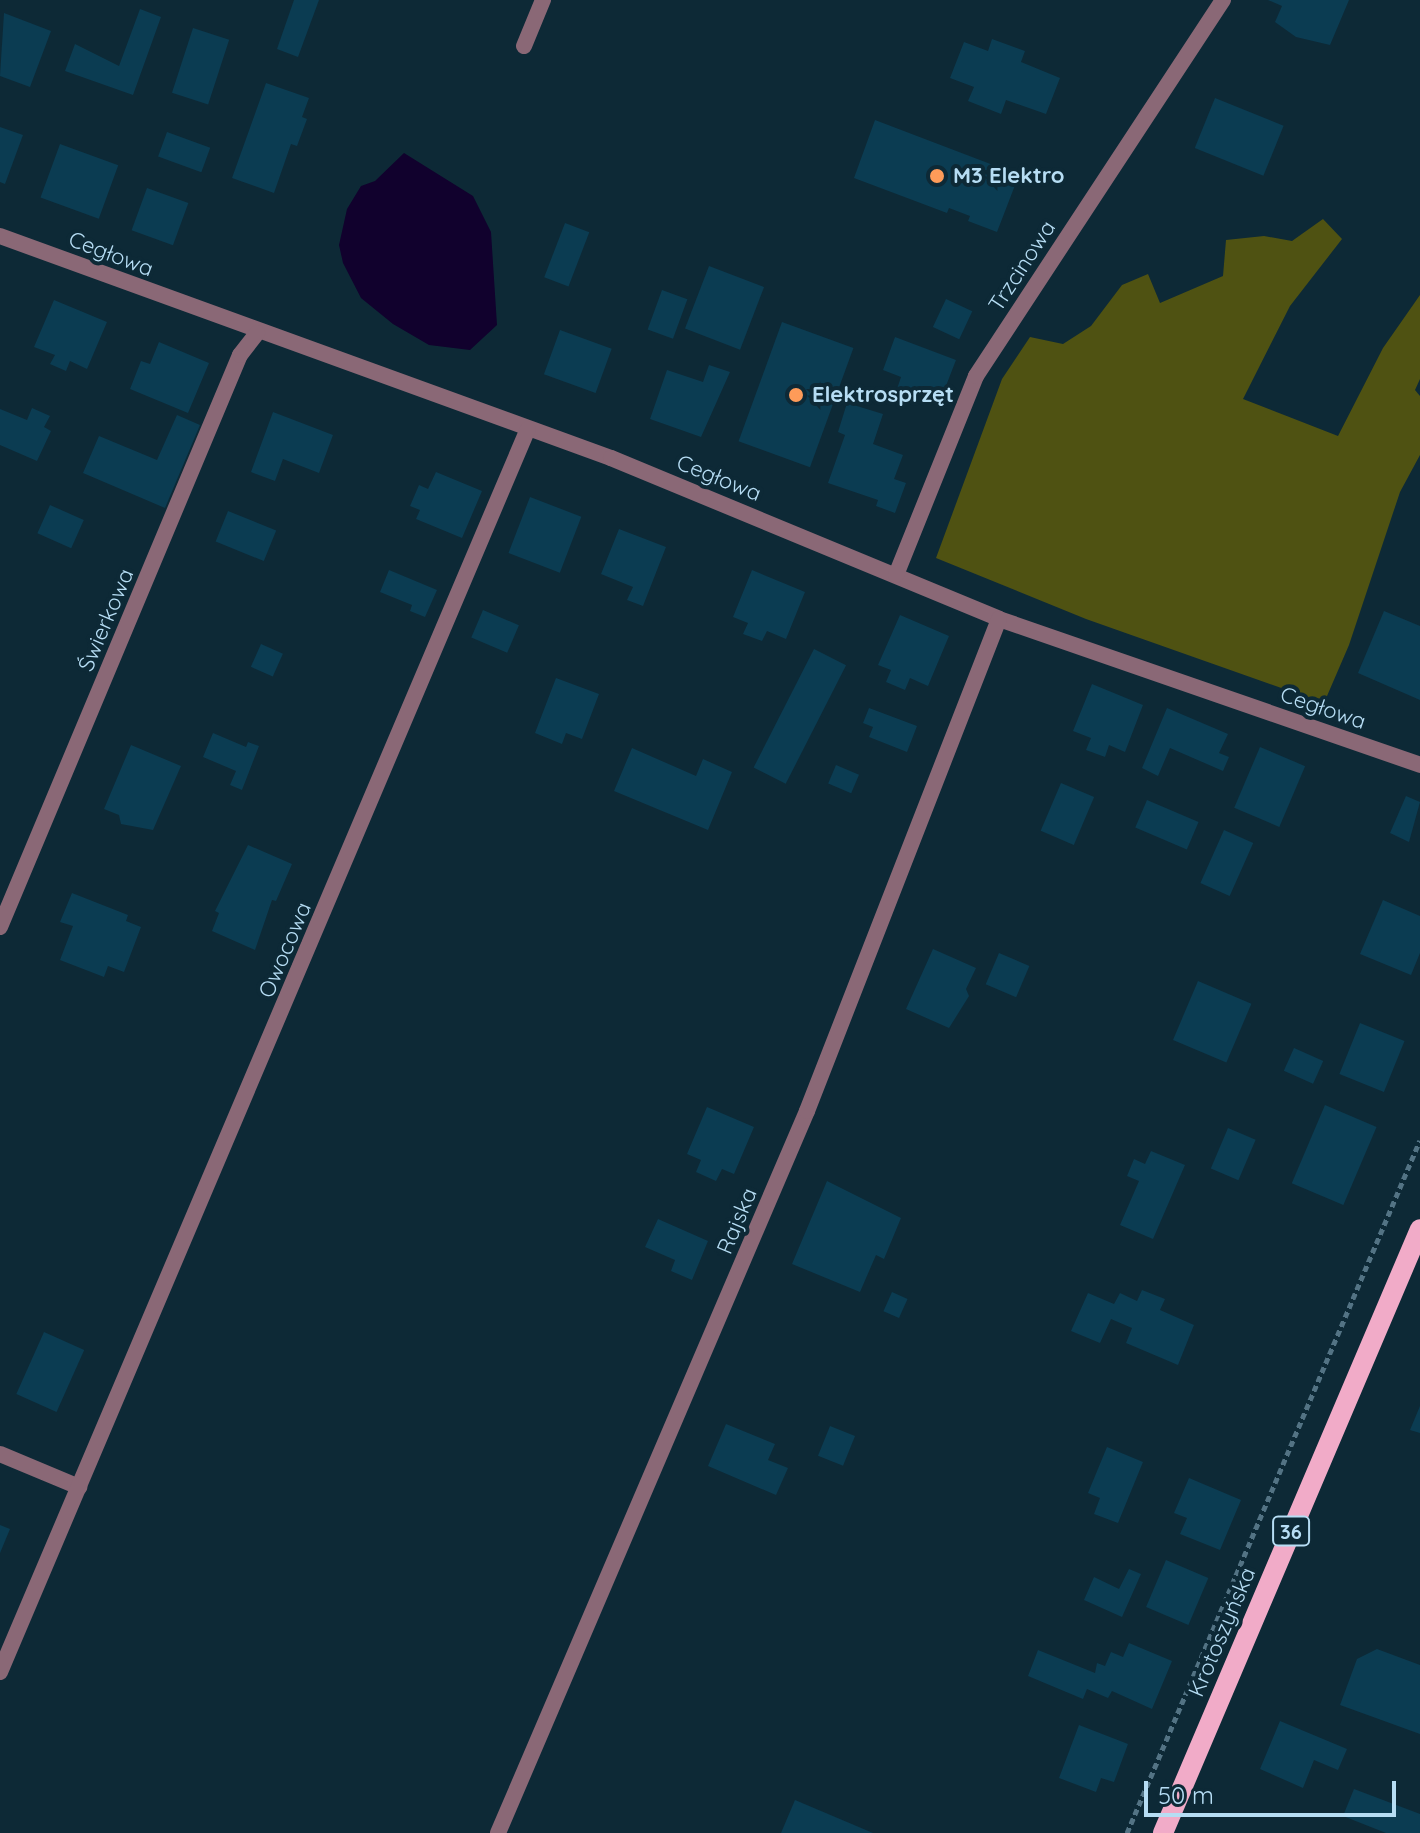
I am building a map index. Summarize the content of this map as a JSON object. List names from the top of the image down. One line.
{"streets":{"main road":["36","Krotoszyńska"],"street":["Cegłowa","Trzcinowa","Świerkowa","Owocowa","Rajska"]},"crossings":[["Cegłowa","Trzcinowa"],["Cegłowa","Świerkowa"],["Cegłowa","Owocowa"],["Cegłowa","Rajska"]],"places":["M3 Elektro","Elektrosprzęt"],"scale_bar":"50 m"}
